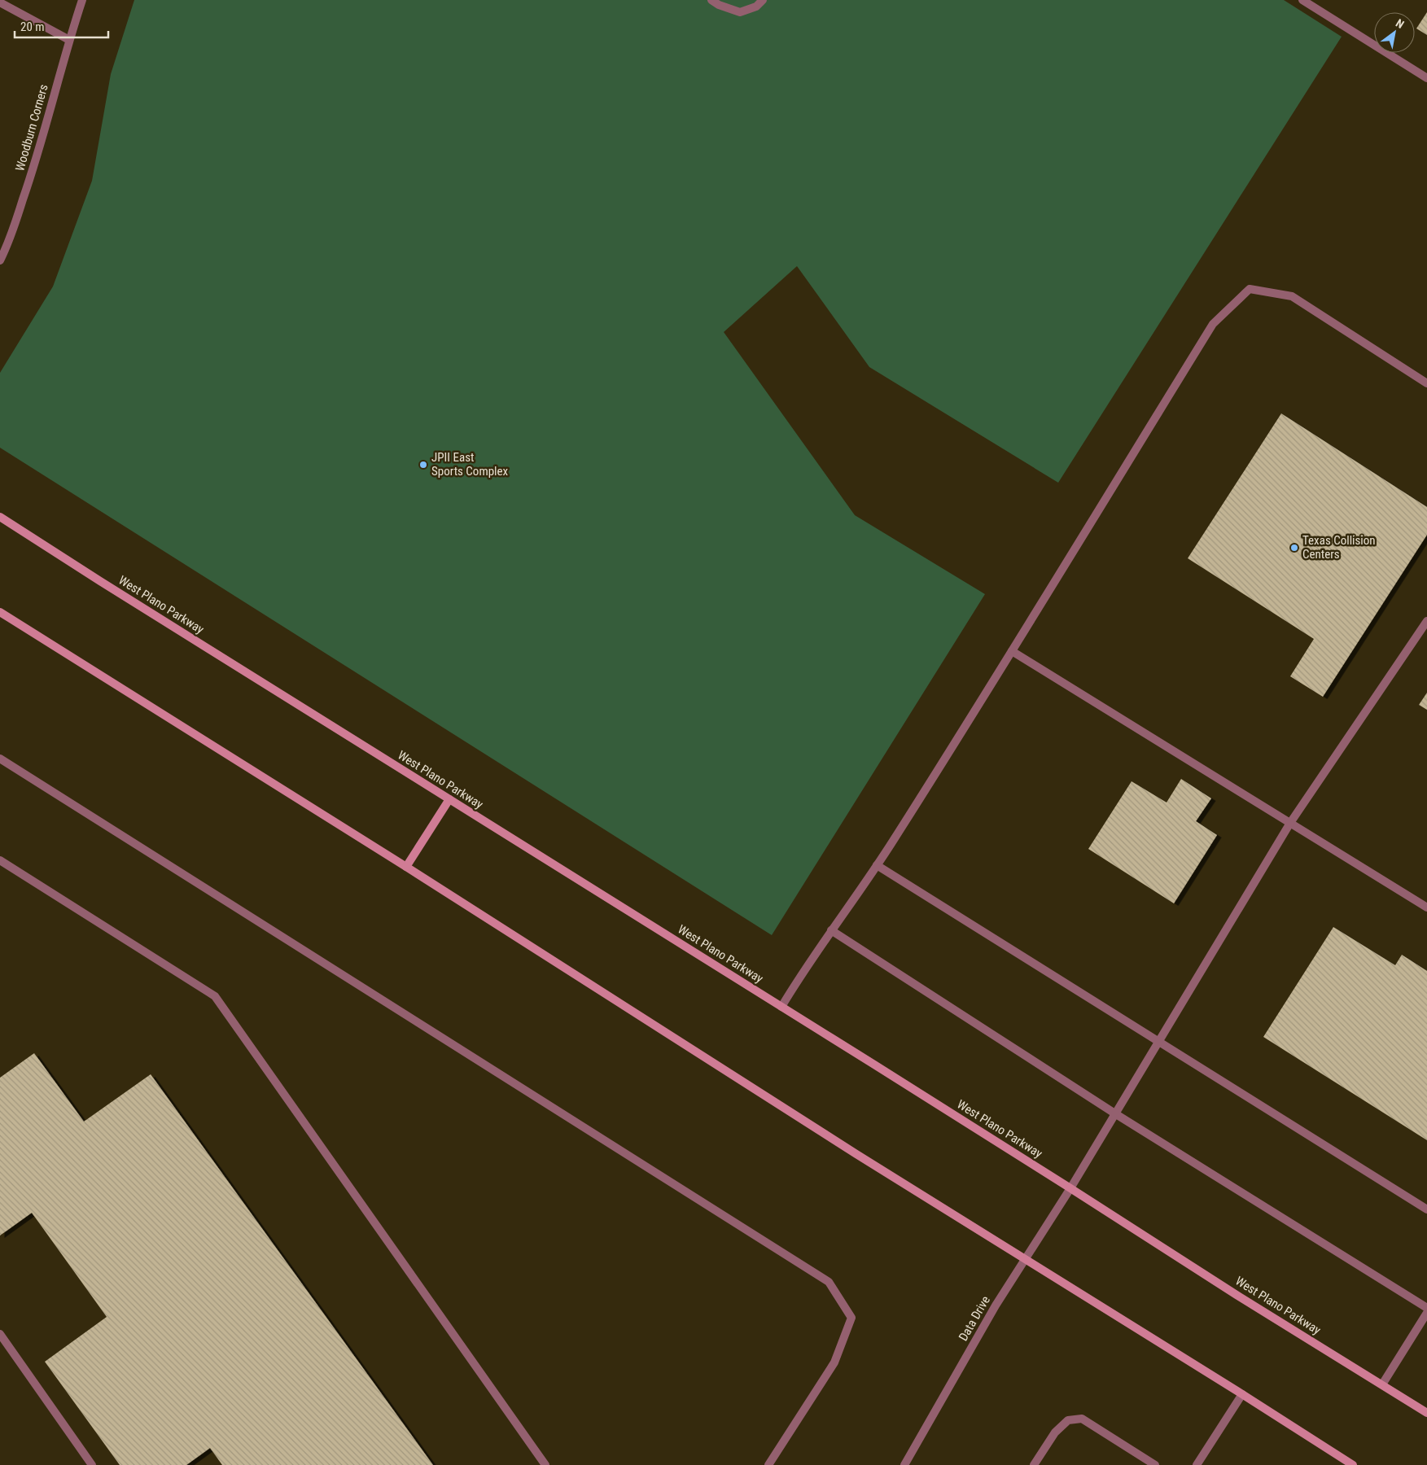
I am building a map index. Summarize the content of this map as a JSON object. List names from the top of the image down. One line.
{"streets":{"main road":["West Plano Parkway"],"street":["Woodburn Corners","Data Drive"]},"crossings":[["West Plano Parkway","Data Drive"]],"places":["JPII East Sports Complex","Texas Collision Centers"],"scale_bar":"20 m","north":"top right"}
